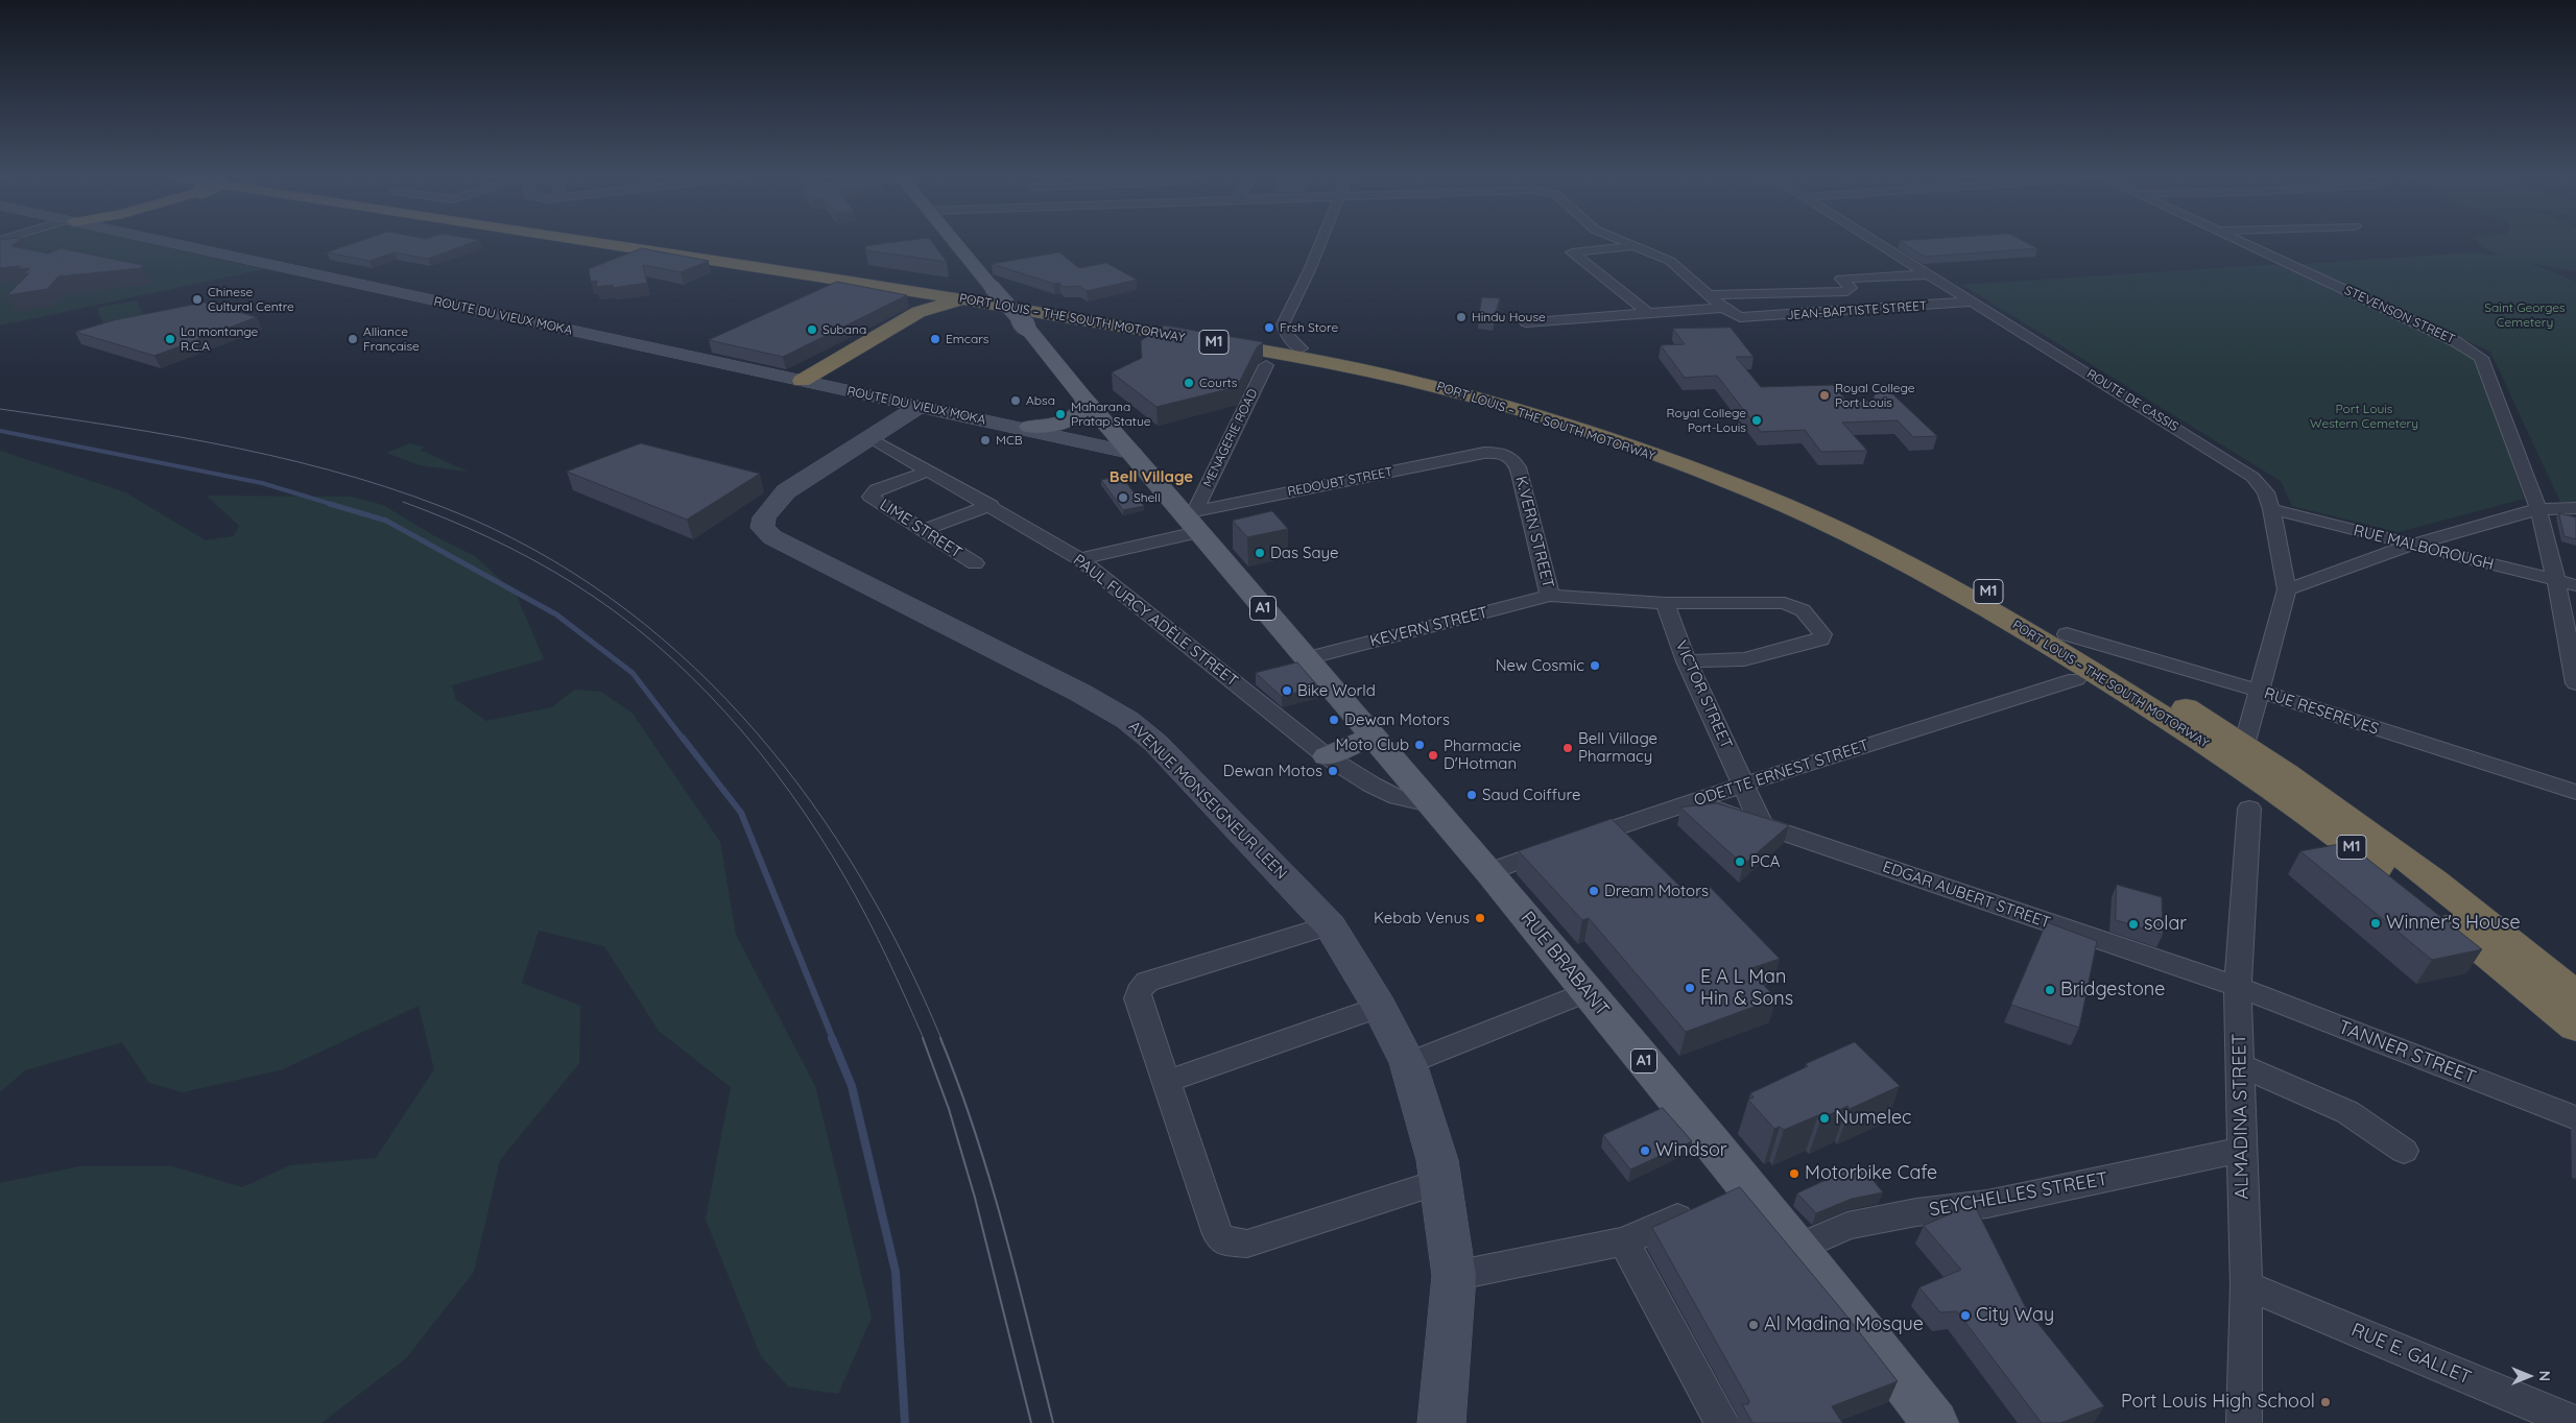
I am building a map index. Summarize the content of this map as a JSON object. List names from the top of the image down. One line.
{"streets":{"highway":["PORT LOUIS – THE SOUTH MOTORWAY","M1"],"main road":["ROUTE DU VIEUX MOKA","A1","AVENUE MONSEIGNEUR LEEN","RUE BRABANT"],"street":["JEAN-BAPTISTE STREET","STEVENSON STREET","ROUTE DE CASSIS","MENAGERIE ROAD","REDOUBT STREET","LIME STREET","K.VERN STREET","RUE MALBOROUGH","PAUL FURCY ADÈLE STREET","KEVERN STREET","VICTOR STREET","RUE RESEREVES","ODETTE ERNEST STREET","EDGAR AUBERT STREET","TANNER STREET","ALMADINA STREET","SEYCHELLES STREET","RUE E. GALLET"]},"crossings":[["JEAN-BAPTISTE STREET","ROUTE DE CASSIS"],["STEVENSON STREET","RUE MALBOROUGH"],["ROUTE DU VIEUX MOKA","A1"],["ROUTE DU VIEUX MOKA","AVENUE MONSEIGNEUR LEEN"],["PORT LOUIS – THE SOUTH MOTORWAY","ROUTE DE CASSIS"],["PORT LOUIS – THE SOUTH MOTORWAY","A1"],["PORT LOUIS – THE SOUTH MOTORWAY","RUE RESEREVES"],["ROUTE DE CASSIS","RUE MALBOROUGH"],["ROUTE DE CASSIS","RUE RESEREVES"],["MENAGERIE ROAD","REDOUBT STREET"],["MENAGERIE ROAD","A1"],["MENAGERIE ROAD","RUE BRABANT"],["REDOUBT STREET","K.VERN STREET"],["REDOUBT STREET","A1"],["REDOUBT STREET","PAUL FURCY ADÈLE STREET"],["REDOUBT STREET","RUE BRABANT"],["LIME STREET","PAUL FURCY ADÈLE STREET"],["K.VERN STREET","KEVERN STREET"],["A1","RUE BRABANT"],["PAUL FURCY ADÈLE STREET","AVENUE MONSEIGNEUR LEEN"],["PAUL FURCY ADÈLE STREET","RUE BRABANT"],["KEVERN STREET","VICTOR STREET"],["KEVERN STREET","RUE BRABANT"],["VICTOR STREET","ODETTE ERNEST STREET"],["VICTOR STREET","EDGAR AUBERT STREET"],["ODETTE ERNEST STREET","EDGAR AUBERT STREET"],["ODETTE ERNEST STREET","RUE BRABANT"],["EDGAR AUBERT STREET","TANNER STREET"],["EDGAR AUBERT STREET","ALMADINA STREET"],["RUE BRABANT","SEYCHELLES STREET"],["TANNER STREET","ALMADINA STREET"],["ALMADINA STREET","SEYCHELLES STREET"],["ALMADINA STREET","RUE E. GALLET"]],"districts":["Bell Village"],"parks":["Saint Georges Cemetery","Port Louis Western Cemetery"],"places":["Chinese Cultural Centre","Hindu House","Frsh Store","Subana","La montange R.C.A","Alliance Française","Emcars","Courts","Royal College Port Louis","Absa","Maharana Pratap Statue","Royal College Port-Louis","MCB","Shell","Das Saye","New Cosmic","Bike World","Dewan Motors","Moto Club","Bell Village Pharmacy","Pharmacie D'Hotman","Dewan Motos","Saud Coiffure","PCA","Dream Motors","Kebab Venus","Winner's House","solar","E A L Man Hin & Sons","Bridgestone","Numelec","Windsor","Motorbike Cafe","City Way","Al Madina Mosque","Port Louis High School"],"north":"right"}
